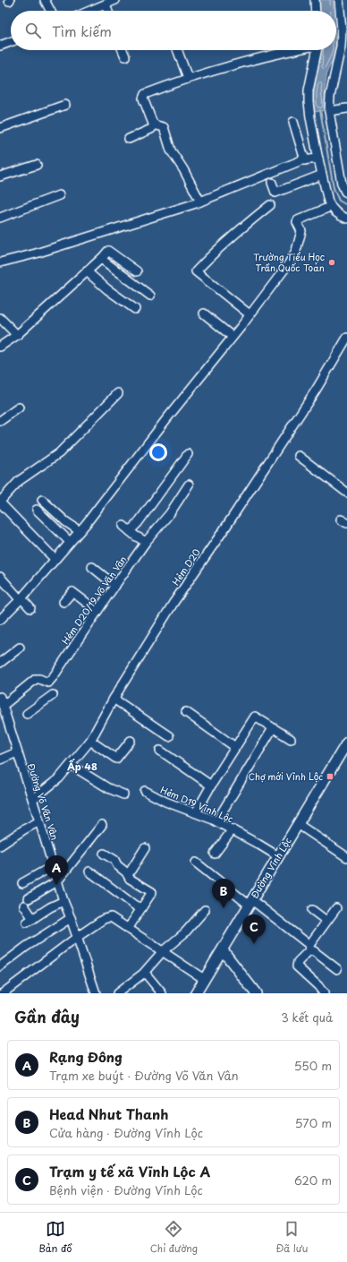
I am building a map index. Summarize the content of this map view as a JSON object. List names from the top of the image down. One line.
{"streets":{"main road":["Đường Vĩnh Lộc"],"street":["Hẻm D20","Hẻm D20/19 Võ Văn Vân","Đường Võ Văn Vân","Hẻm D19 Vĩnh Lộc"]},"crossings":[["Hẻm D20","Đường Võ Văn Vân"],["Hẻm D19 Vĩnh Lộc","Đường Vĩnh Lộc"]],"districts":["Ấp 48"],"places":{"other":["Trường Tiểu Học Trần Quốc Toản"],"transit":["Chợ mới Vĩnh Lộc"]},"page":{"search":"Tìm kiếm","pins":["A","B","C"],"heading":["Gần đây","3 kết quả"],"list":[{"mark":"A","name":"Rạng Đông","note":"Trạm xe buýt · Đường Võ Văn Vân","value":"550 m"},{"mark":"B","name":"Head Nhut Thanh","note":"Cửa hàng · Đường Vĩnh Lộc","value":"570 m"},{"mark":"C","name":"Trạm y tế xã Vĩnh Lộc A","note":"Bệnh viện · Đường Vĩnh Lộc","value":"620 m"}],"nav":["Bản đồ","Chỉ đường","Đã lưu"]}}
